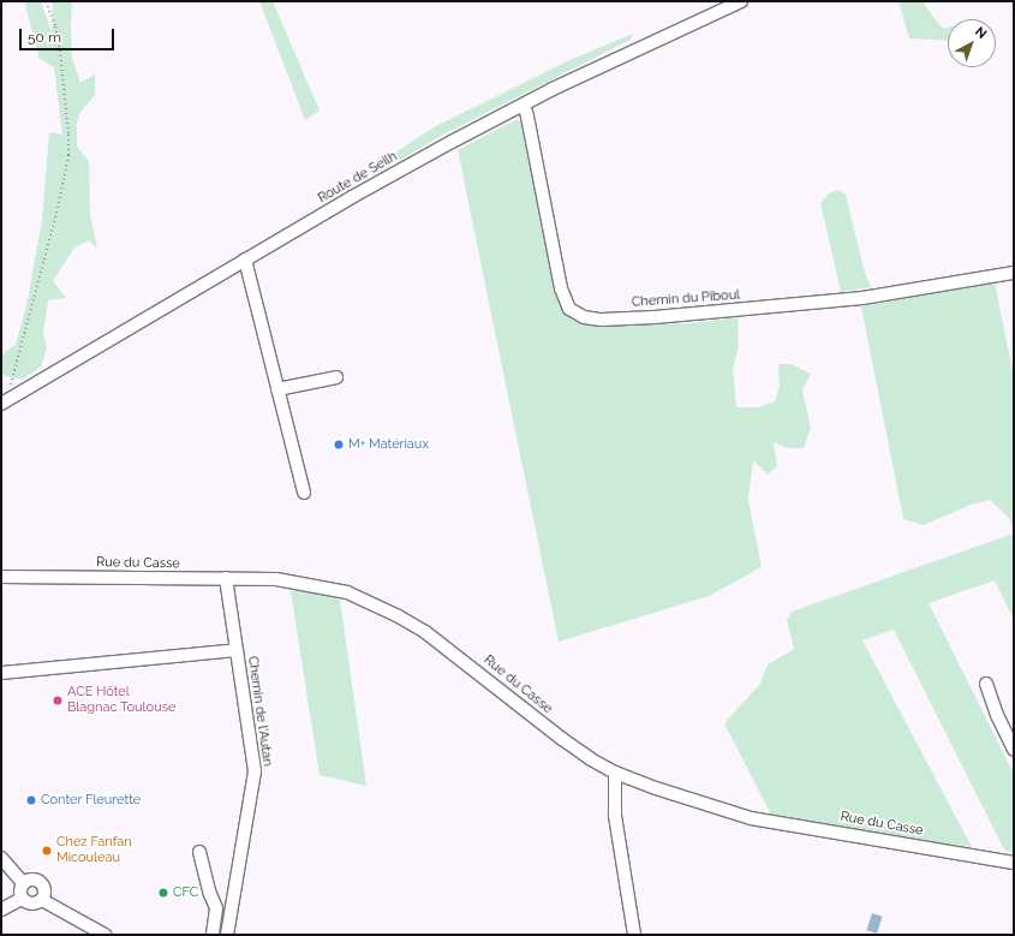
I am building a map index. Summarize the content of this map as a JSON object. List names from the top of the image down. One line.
{"streets":{"street":["Route de Seilh","Chemin du Piboul","Rue du Casse","Chemin de l'Autan"]},"crossings":[["Route de Seilh","Chemin du Piboul"],["Rue du Casse","Chemin de l'Autan"]],"places":["M+ Matériaux","ACE Hôtel Blagnac Toulouse","Conter Fleurette","Chez Fanfan Micouleau","CFC"],"scale_bar":"50 m","north":"top right"}
